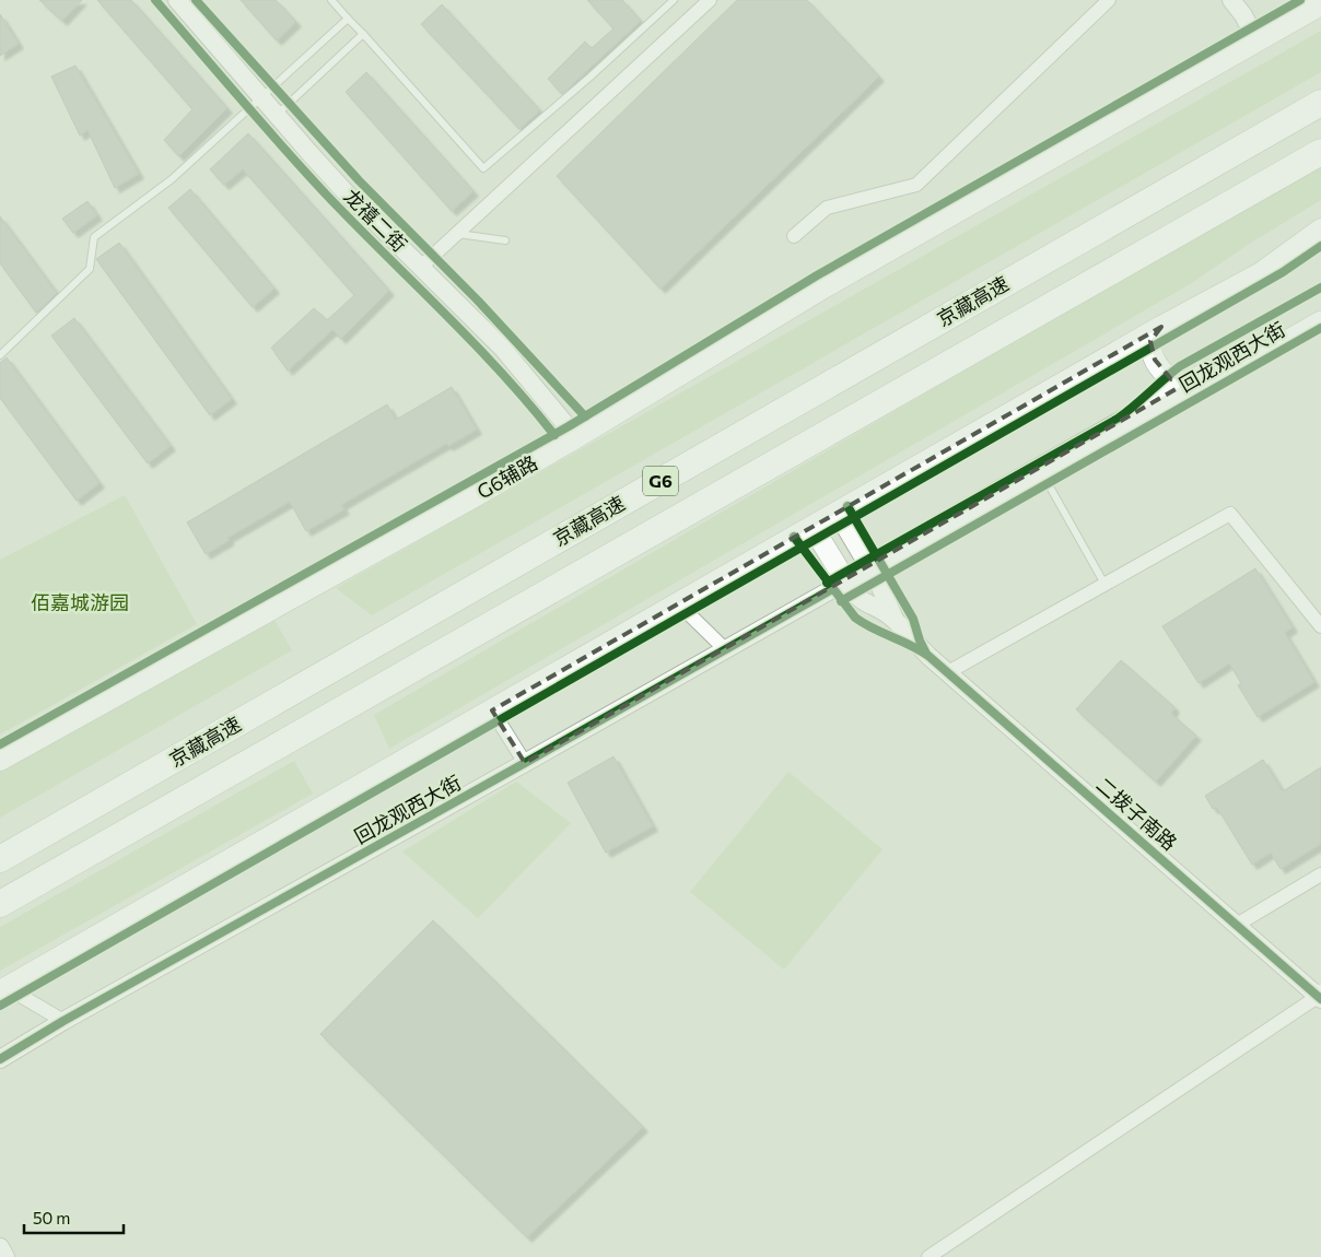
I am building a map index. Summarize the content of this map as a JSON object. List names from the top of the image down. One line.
{"streets":{"highway":["京藏高速","G6"],"main road":["回龙观西大街","G6辅路","二拨子南路"],"street":["龙禧二街"]},"crossings":[["龙禧二街","G6辅路"],["回龙观西大街","二拨子南路"]],"parks":["佰嘉城游园"],"scale_bar":"50 m"}
